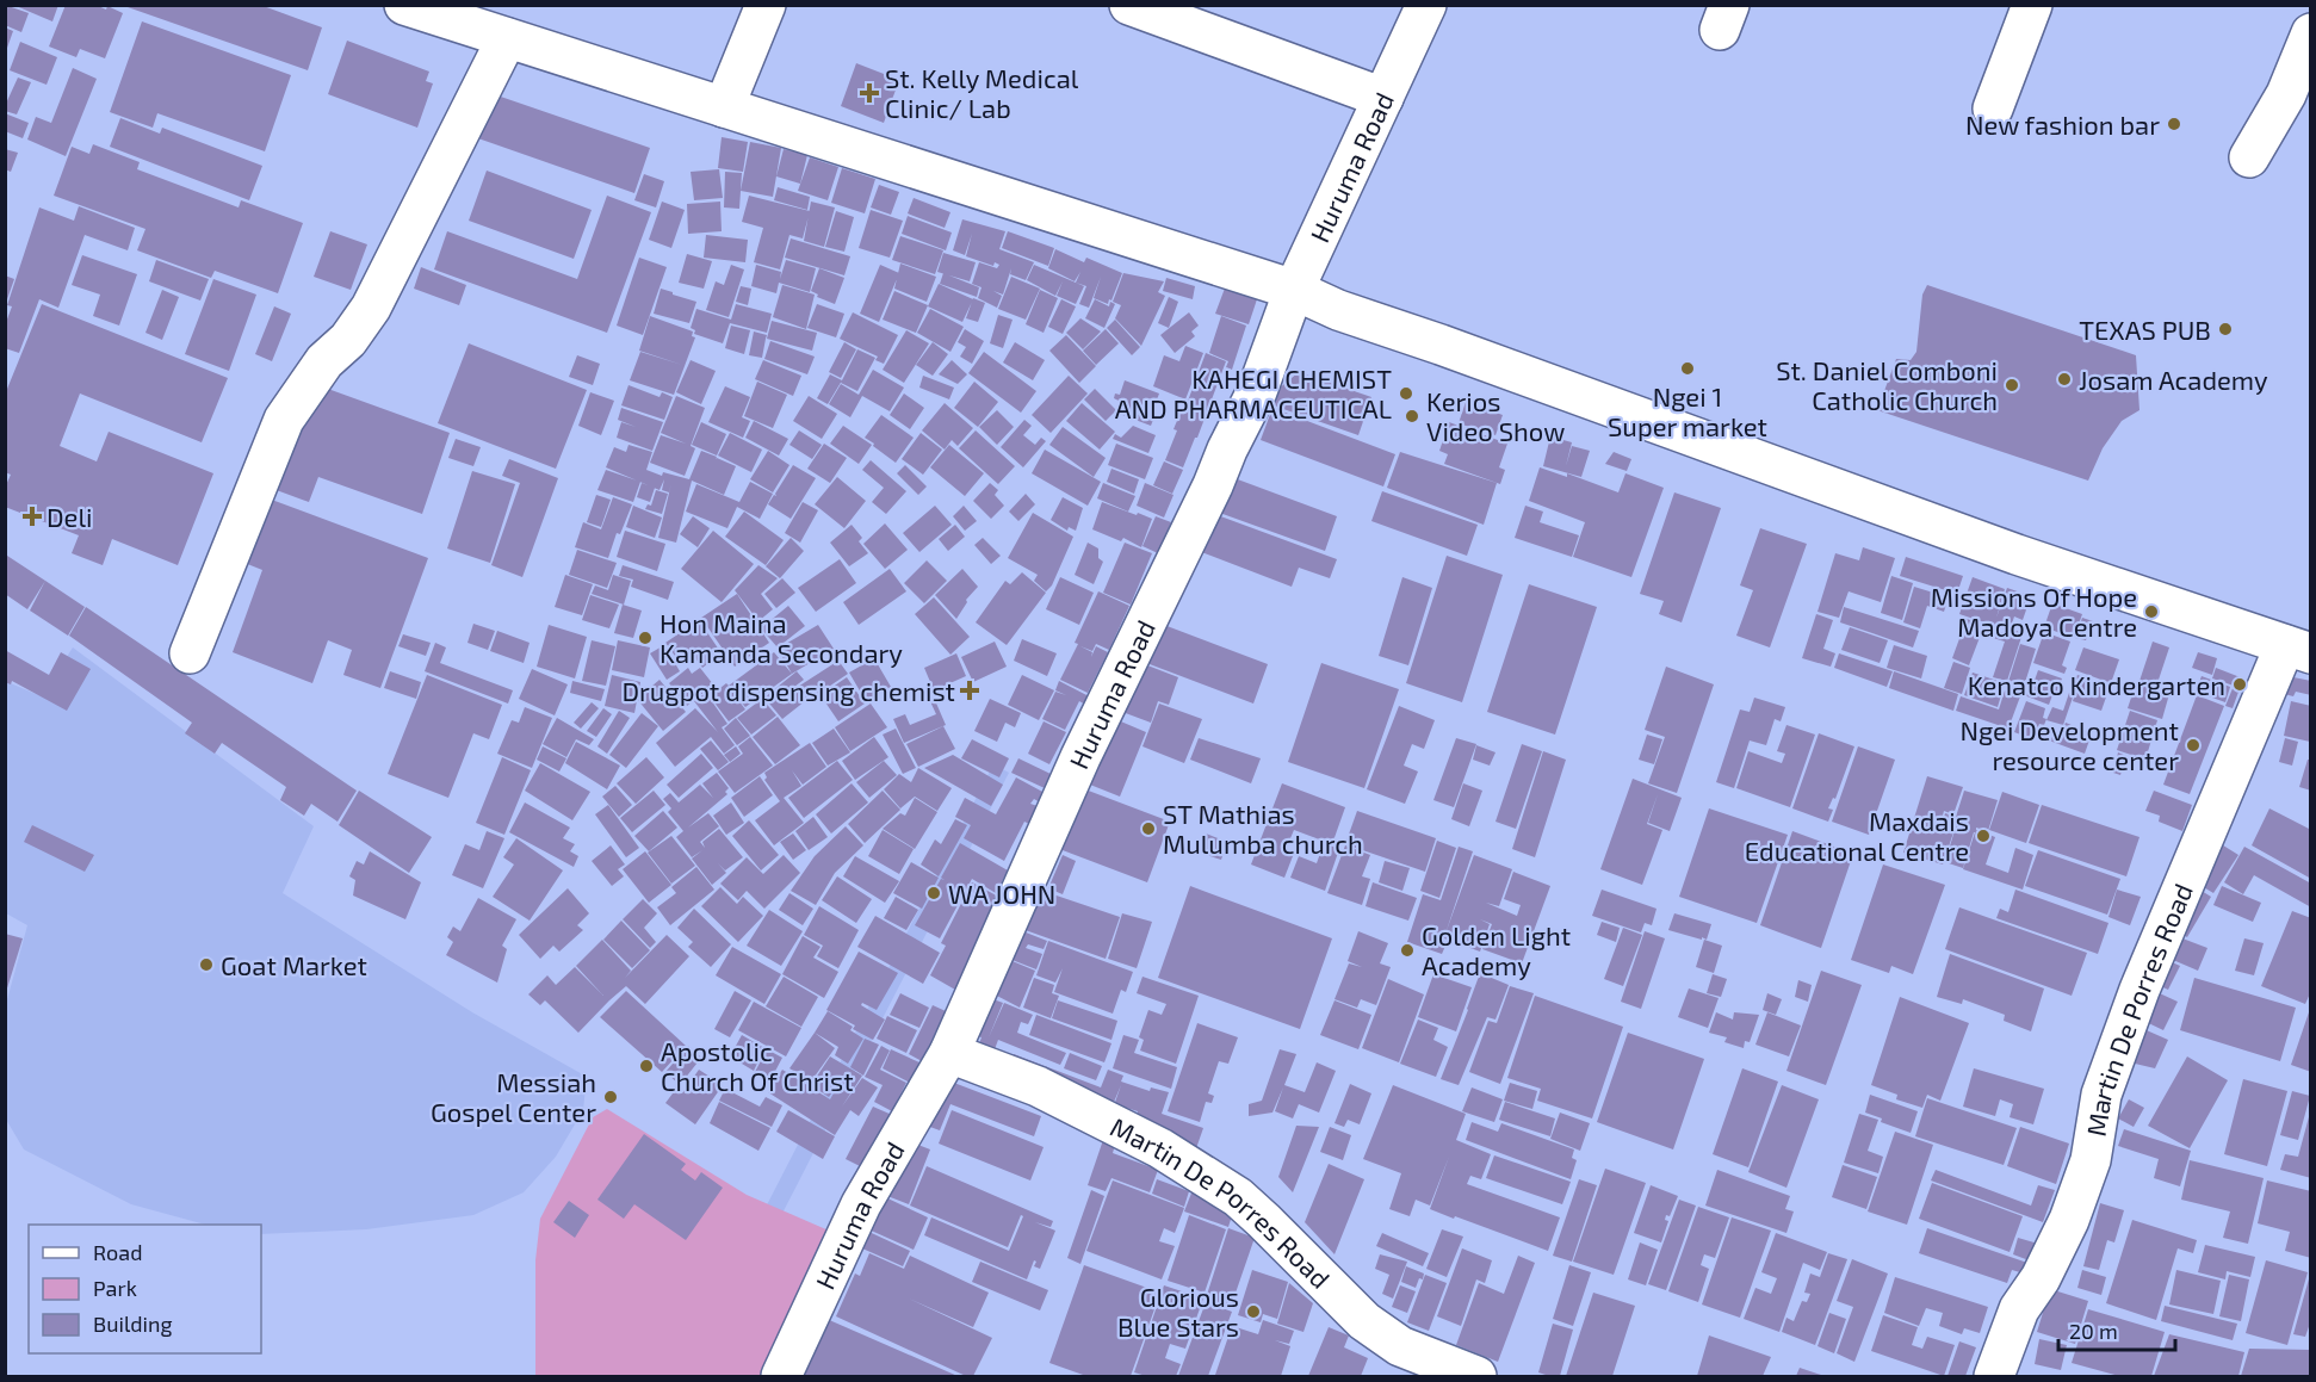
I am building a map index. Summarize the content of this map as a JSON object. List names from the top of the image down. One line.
{"streets":{"street":["Huruma Road","Martin De Porres Road"]},"crossings":[["Huruma Road","Martin De Porres Road"]],"places":{"health":["St. Kelly Medical Clinic/ Lab","Deli","Drugpot dispensing chemist"],"other":["New fashion bar","TEXAS PUB","Ngei 1 Super market","Josam Academy","St. Daniel Comboni Catholic Church","KAHEGI CHEMIST AND PHARMACEUTICAL","Kerios Video Show","Missions Of Hope Madoya Centre","Hon Maina Kamanda Secondary","Kenatco Kindergarten","Ngei Development resource center","ST Mathias Mulumba church","Maxdais Educational Centre","WA JOHN","Golden Light Academy","Goat Market","Apostolic Church Of Christ","Messiah Gospel Center","Glorious Blue Stars"]},"legend":["Road","Park","Building"],"scale_bar":"20 m"}
